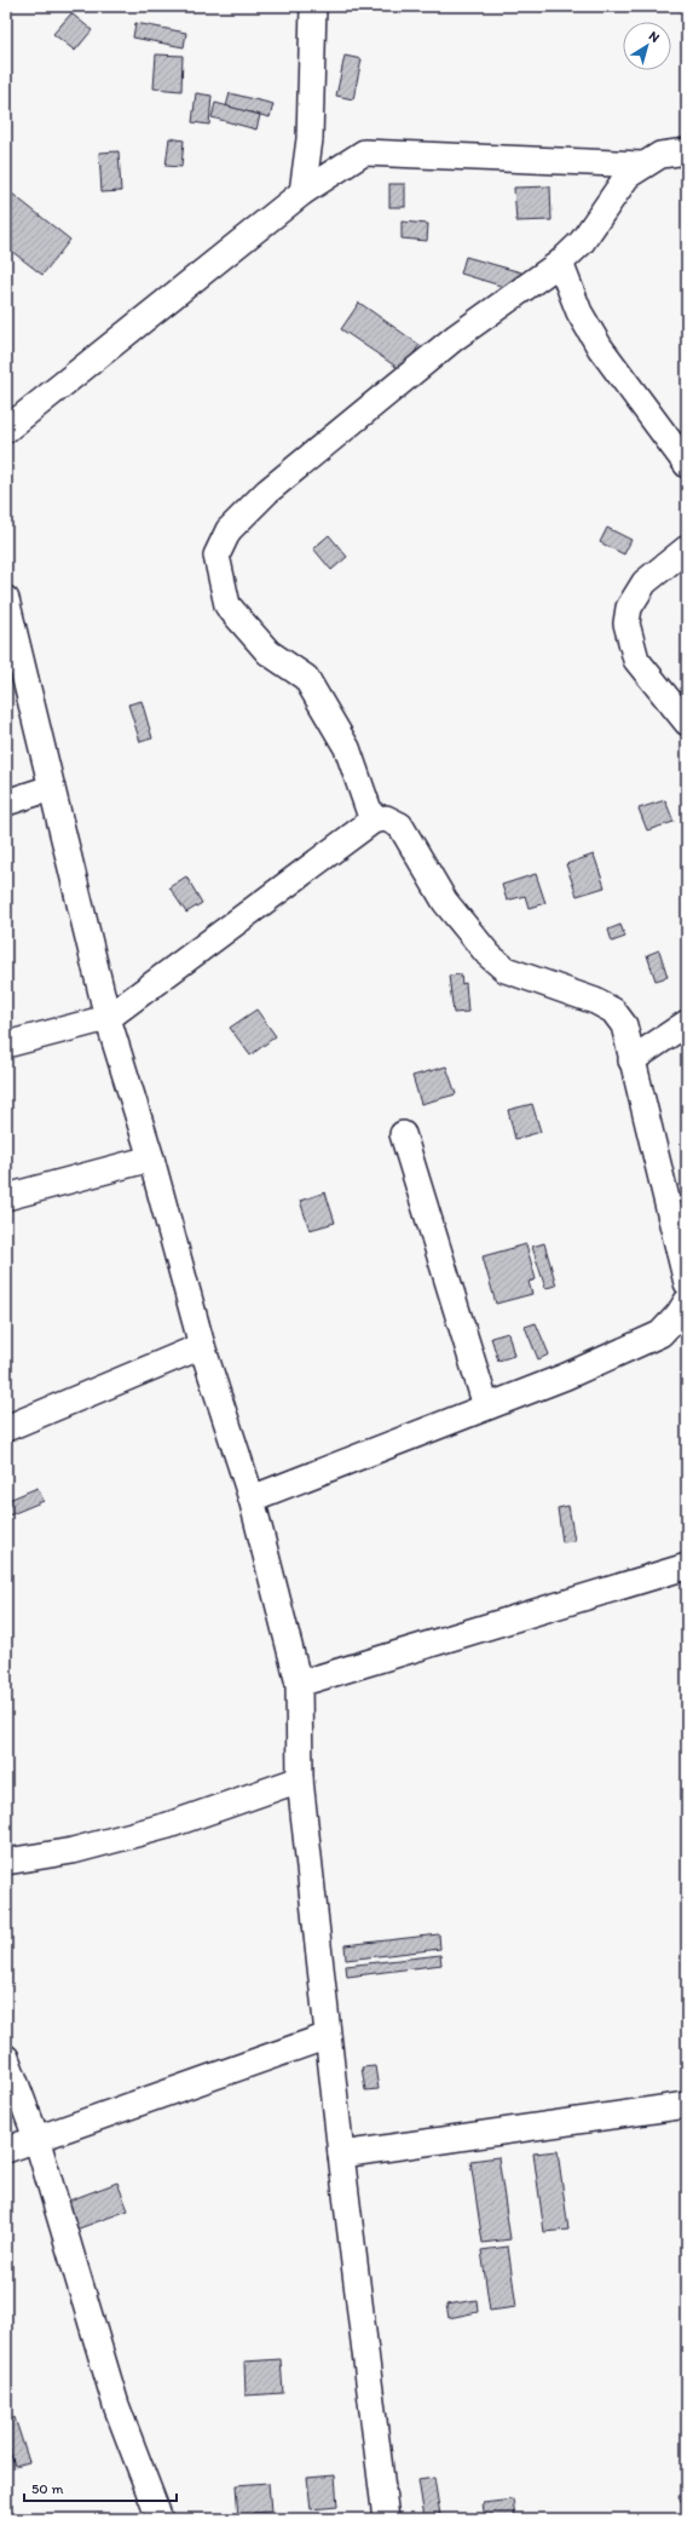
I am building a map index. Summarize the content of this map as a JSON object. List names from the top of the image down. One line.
{"scale_bar":"50 m","north":"top right"}
